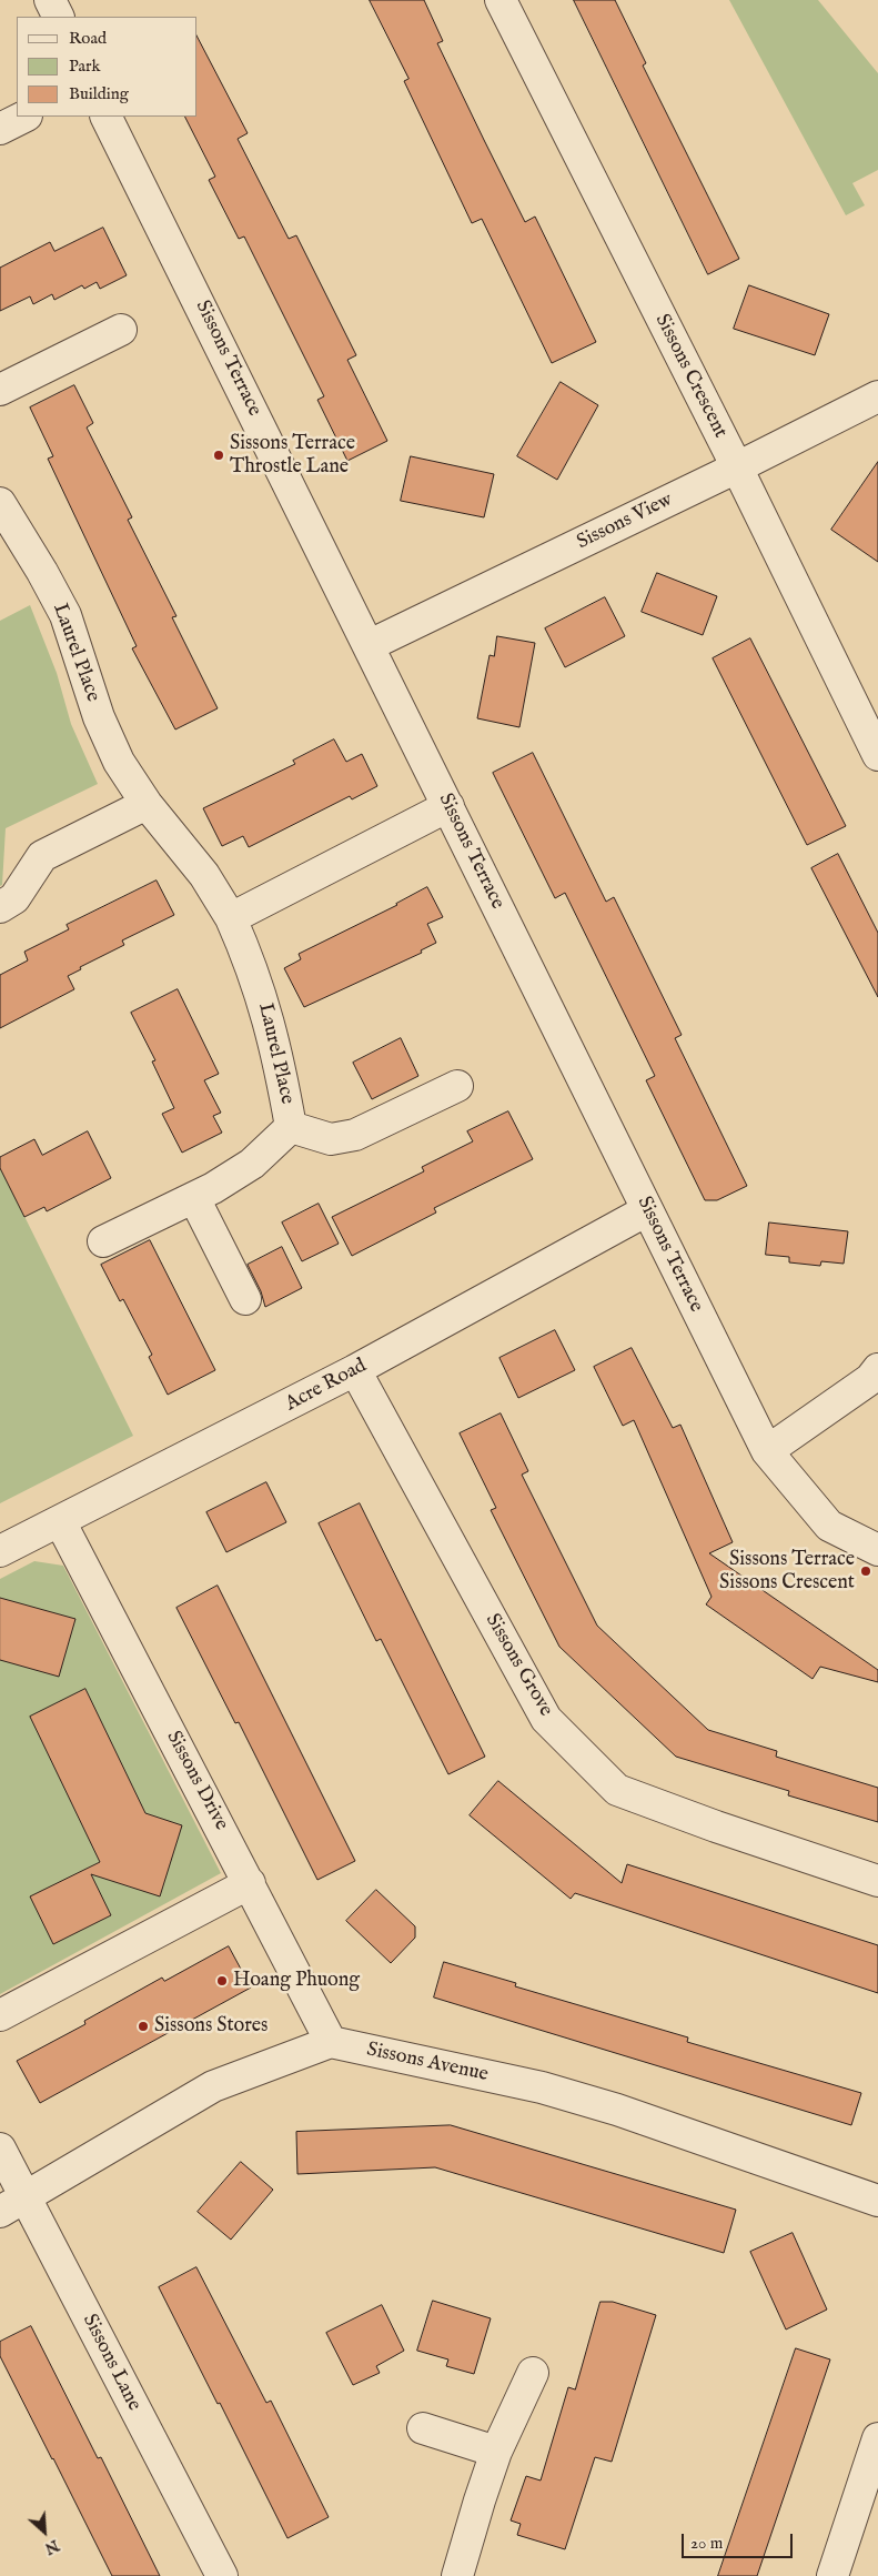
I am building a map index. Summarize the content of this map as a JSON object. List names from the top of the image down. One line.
{"streets":{"street":["Sissons Terrace","Sissons Crescent","Sissons View","Laurel Place","Acre Road","Sissons Grove","Sissons Drive","Sissons Avenue","Sissons Lane"]},"crossings":[["Sissons Terrace","Sissons View"],["Sissons Terrace","Acre Road"],["Sissons Crescent","Sissons View"],["Acre Road","Sissons Grove"],["Acre Road","Sissons Drive"],["Sissons Drive","Sissons Avenue"]],"places":["Sissons Terrace Throstle Lane","Sissons Terrace Sissons Crescent","Hoang Phuong","Sissons Stores"],"legend":["Road","Park","Building"],"scale_bar":"20 m","north":"bottom right"}
